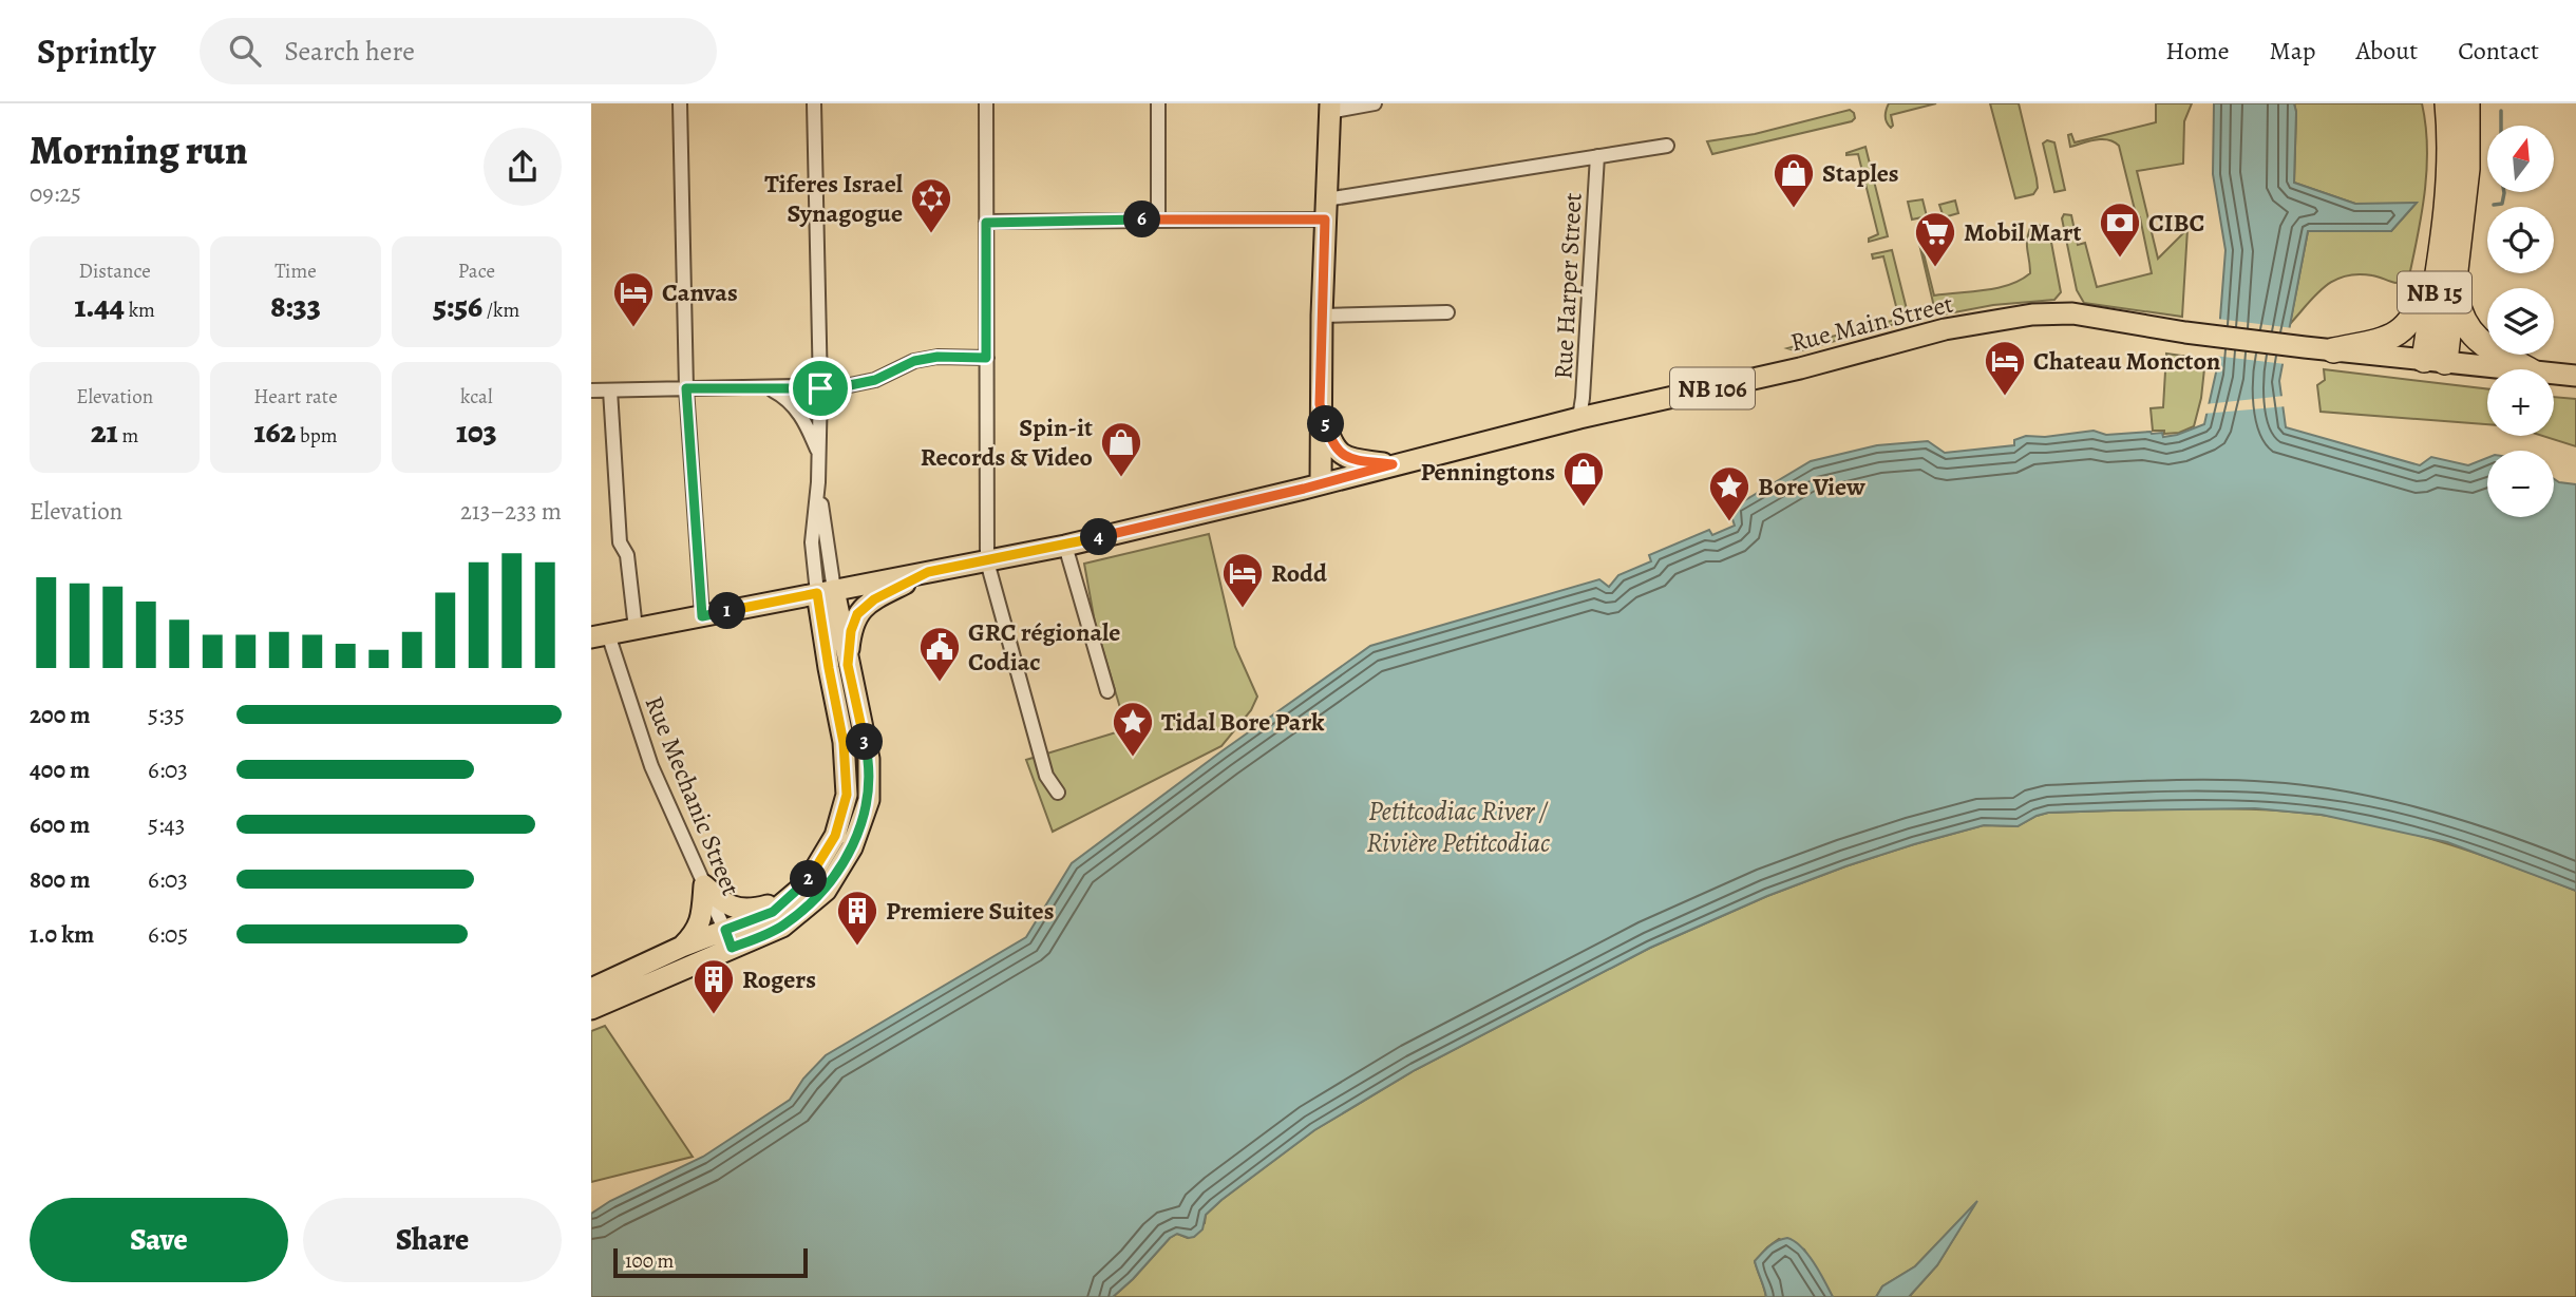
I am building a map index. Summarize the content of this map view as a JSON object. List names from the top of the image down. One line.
{"streets":{"highway":["NB 15"],"main road":["Rue Main Street","NB 106"],"street":["Rue Harper Street","Rue Mechanic Street"]},"crossings":[["Rue Harper Street","Rue Main Street"],["NB 15","Rue Main Street"],["NB 15","NB 106"],["Rue Main Street","NB 106"],["NB 106","Rue Mechanic Street"]],"water":["Petitcodiac River / Rivière Petitcodiac"],"places":{"shop":["Staples","Spin-it Records & Video","Penningtons"],"synagogue":["Tiferes Israel Synagogue"],"bank":["CIBC"],"supermarket":["Mobil Mart"],"hotel":["Canvas","Chateau Moncton","Rodd"],"place":["Bore View","Tidal Bore Park"],"public building":["GRC régionale Codiac"],"building":["Premiere Suites","Rogers"]},"scale_bar":"100 m","north":"top","page":{"header":"Sprintly","search":"Search here","nav":["Home","Map","About","Contact"],"heading":["Morning run","09:25"],"map_buttons":["+","−"],"pins":["6","5","4","1","3","2"],"stats":[["Distance","1.44 km"],["Time","8:33"],["Pace","5:56 /km"],["Elevation","21 m"],["Heart rate","162 bpm"],["kcal","103"]],"chart":["Elevation","213–233 m"],"list":[{"name":"200 m","note":"5:35"},{"name":"400 m","note":"6:03"},{"name":"600 m","note":"5:43"},{"name":"800 m","note":"6:03"},{"name":"1.0 km","note":"6:05"}],"buttons":["Save","Share"],"scale":"100 m"}}
